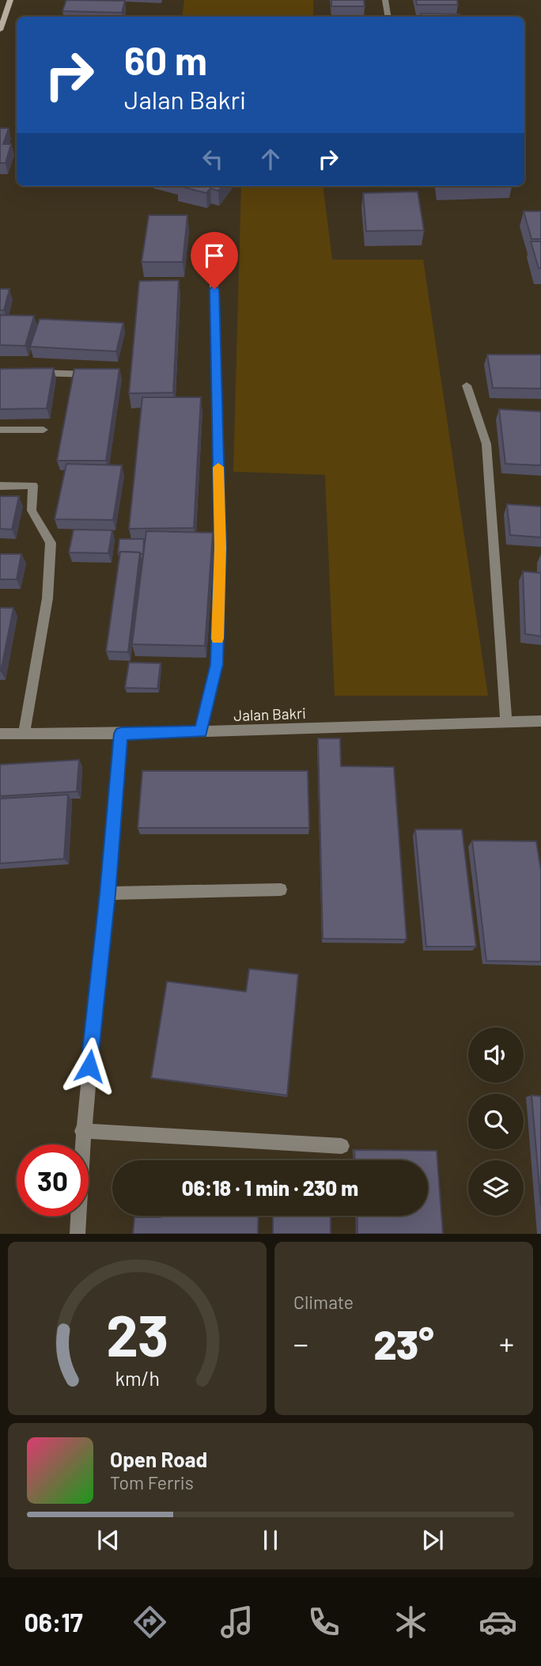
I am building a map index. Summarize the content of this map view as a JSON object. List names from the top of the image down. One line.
{"streets":{"street":["Jalan Bakri"]},"page":{"turn":["60 m","Jalan Bakri"],"limit":"30","trip":"06:18 · 1 min · 230 m","tile":"Climate","heat":["−","23°","+"],"song":["Open Road","Tom Ferris"],"tabs":"06:17","gauge":["23","km/h"]}}
